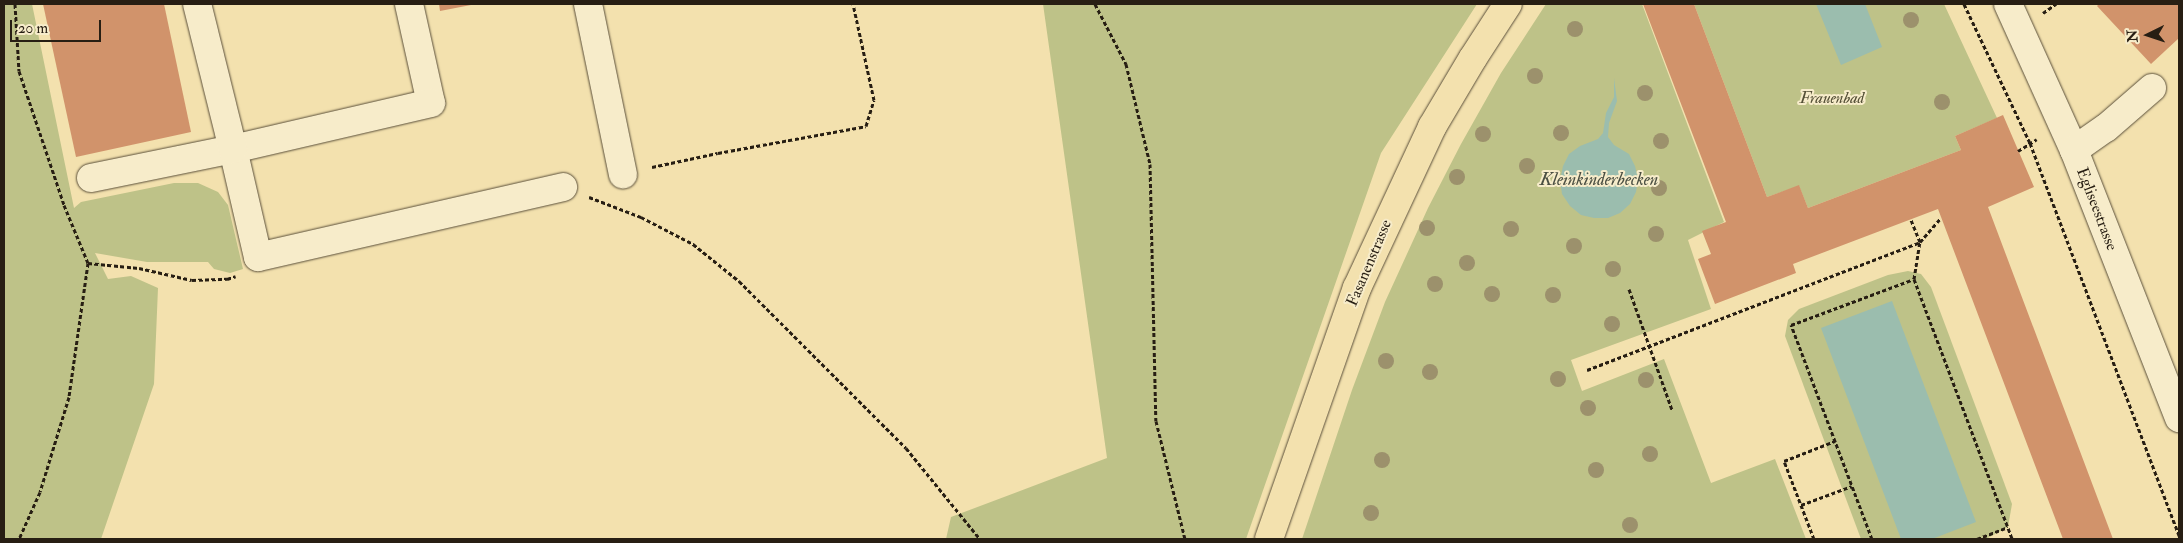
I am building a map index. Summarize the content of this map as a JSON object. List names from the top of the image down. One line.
{"streets":{"main road":["Fasanenstrasse"],"street":["Egliseestrasse"]},"water":["Kleinkinderbecken"],"parks":["Frauenbad"],"scale_bar":"20 m","north":"left"}
